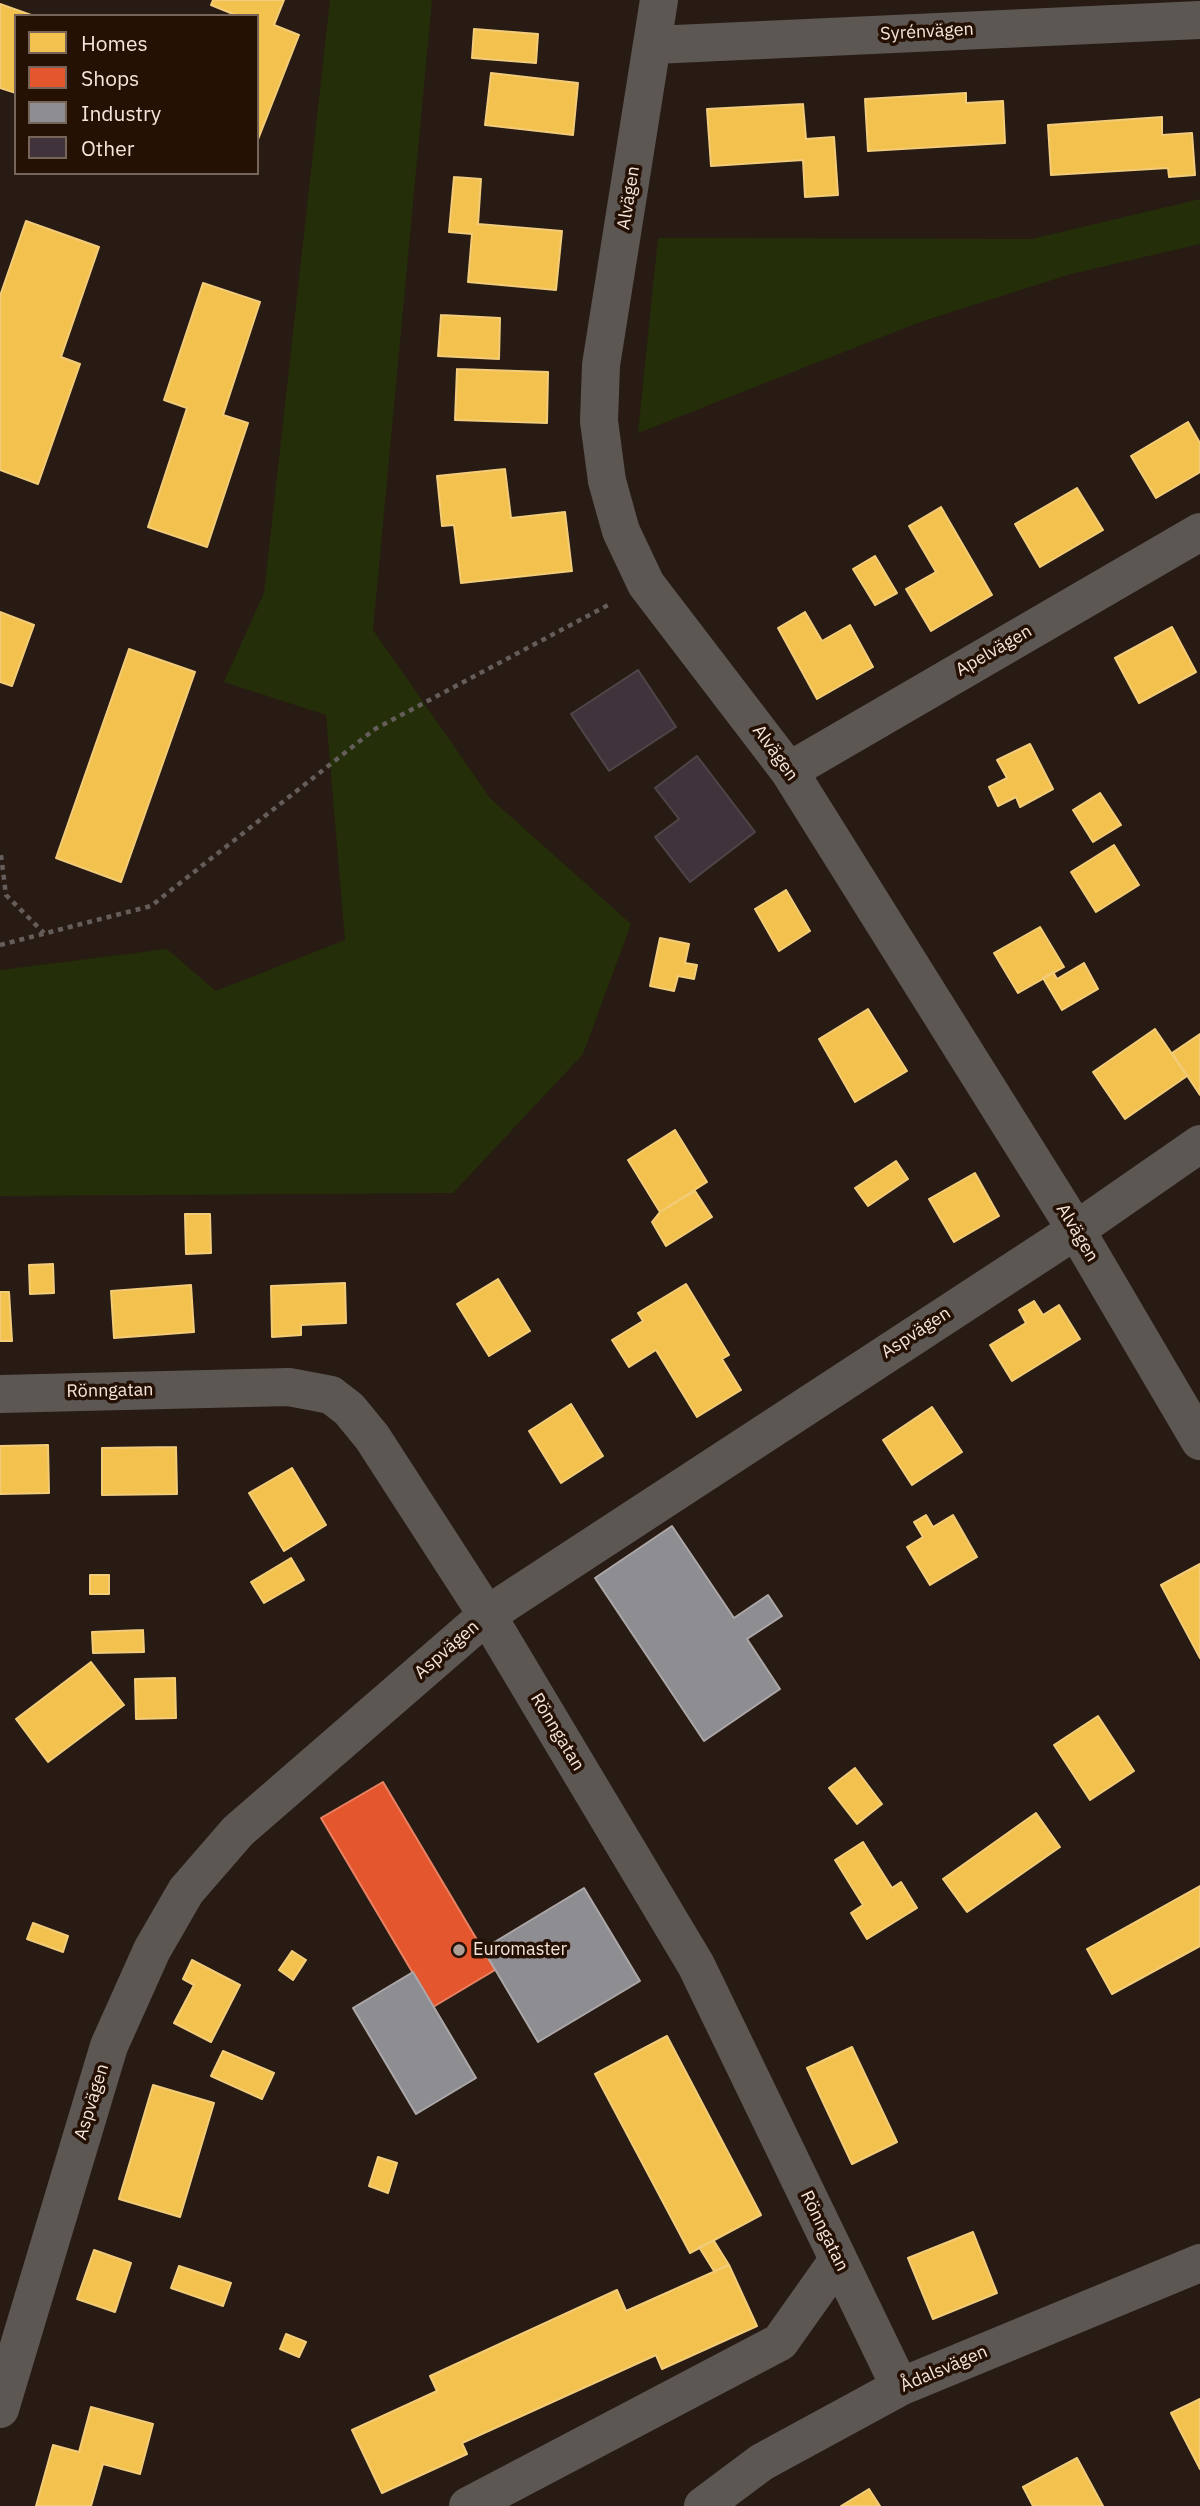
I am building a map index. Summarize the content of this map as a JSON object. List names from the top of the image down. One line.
{"streets":{"street":["Syrénvägen","Alvägen","Apelvägen","Aspvägen","Rönngatan","Ådalsvägen"]},"crossings":[["Syrénvägen","Alvägen"],["Alvägen","Apelvägen"],["Alvägen","Aspvägen"],["Aspvägen","Rönngatan"],["Rönngatan","Ådalsvägen"]],"places":["Euromaster"],"legend":["Homes","Shops","Industry","Other"]}
